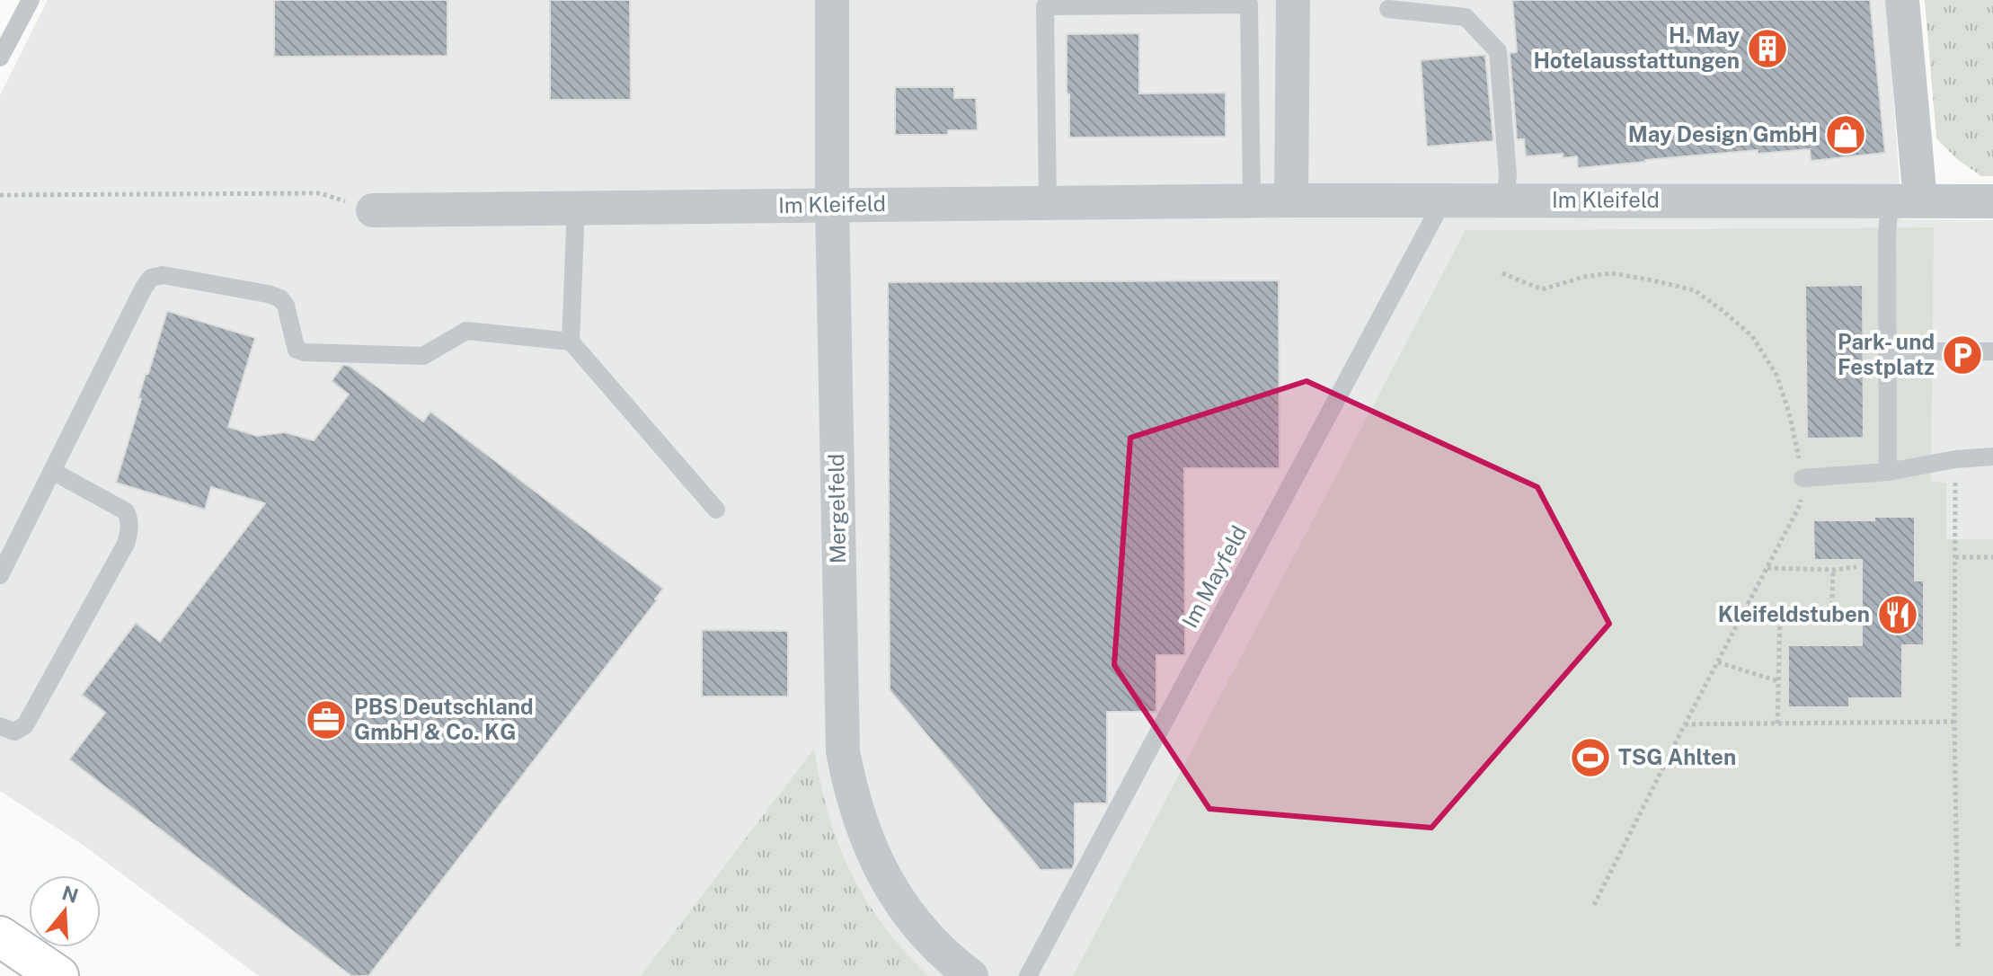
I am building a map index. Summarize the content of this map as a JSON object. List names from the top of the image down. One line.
{"streets":{"street":["Im Kleifeld","Mergelfeld"],"lane":["Im Mayfeld"]},"crossings":[["Im Kleifeld","Mergelfeld"],["Im Kleifeld","Im Mayfeld"]],"places":{"building":["H. May Hotelausstattungen"],"shop":["May Design GmbH"],"parking":["Park- und Festplatz"],"restaurant":["Kleifeldstuben"],"office":["PBS Deutschland GmbH & Co. KG"],"sports":["TSG Ahlten"]},"north":"top"}
